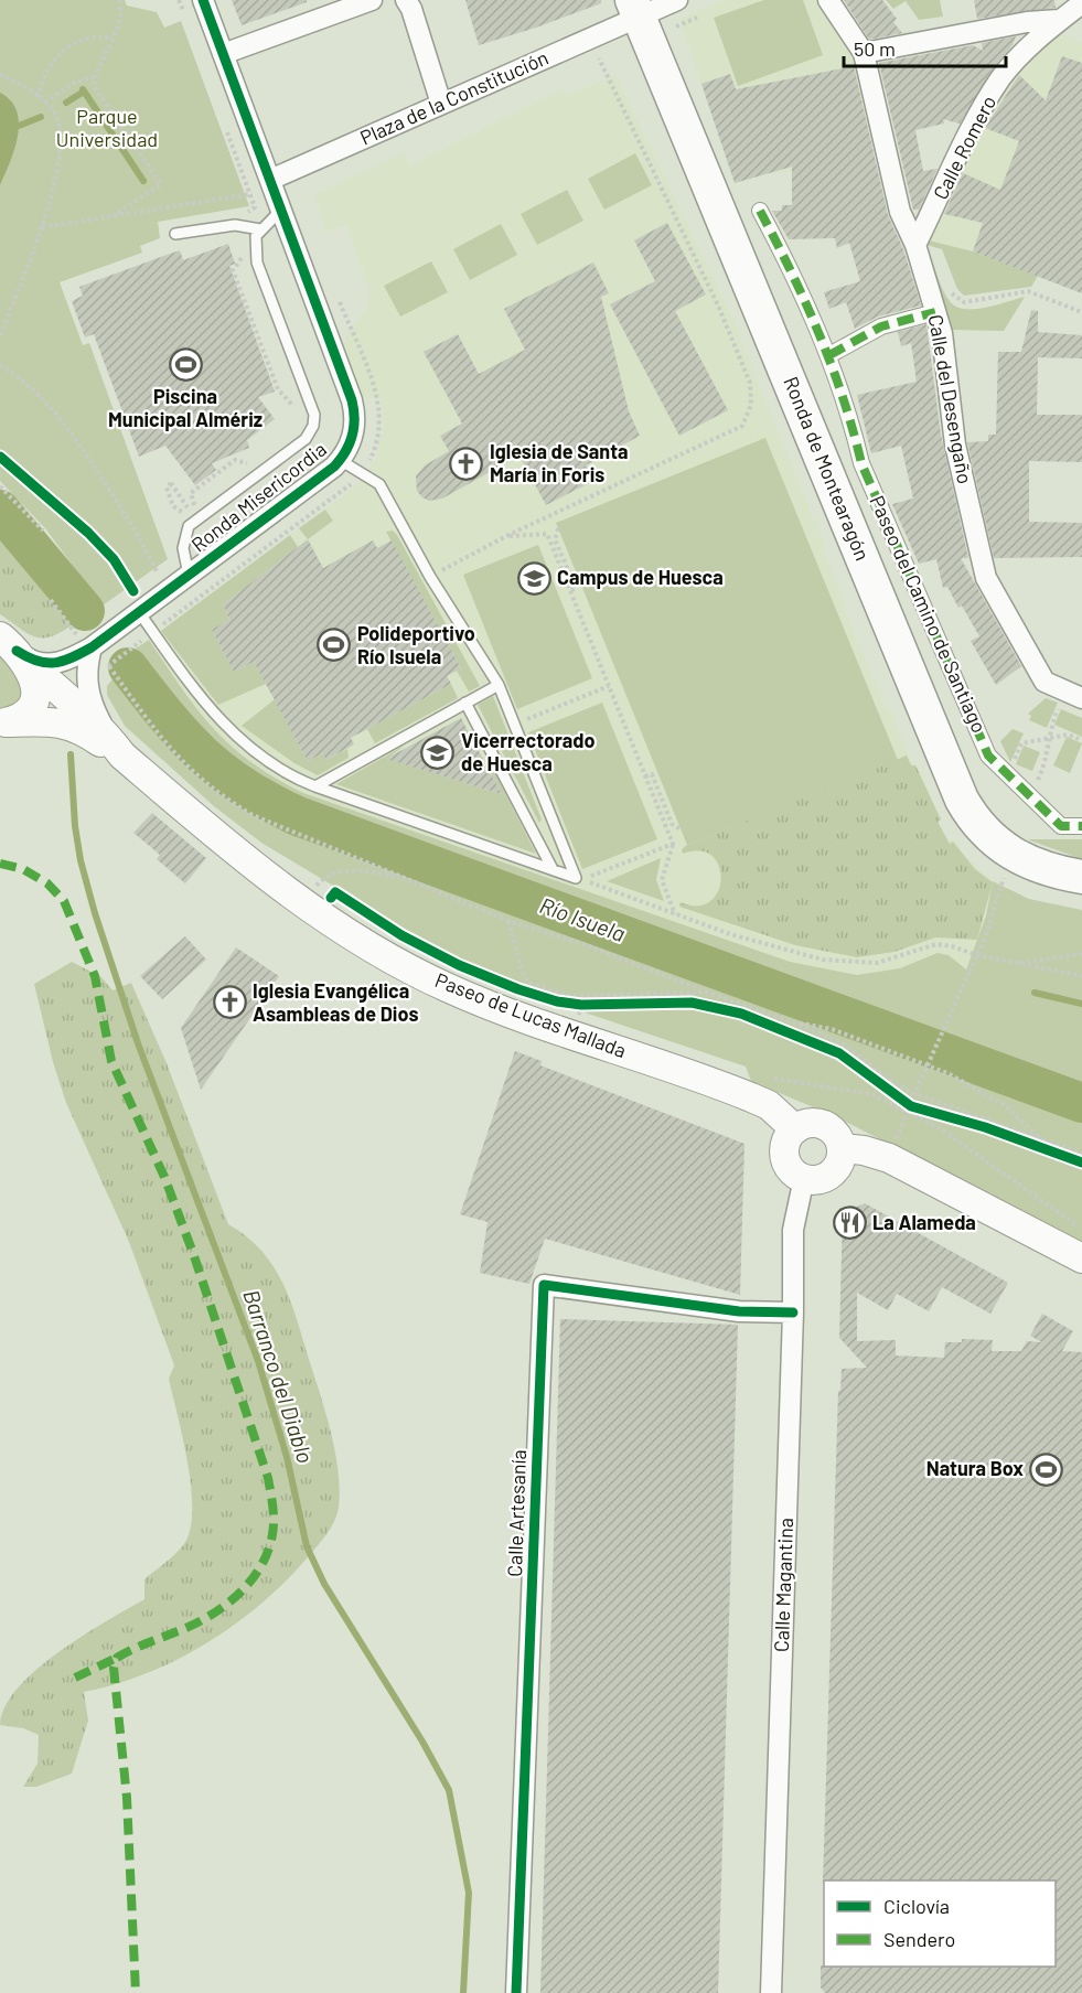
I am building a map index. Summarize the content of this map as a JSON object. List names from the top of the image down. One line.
{"streets":{"main road":["Ronda de Montearagón","Paseo de Lucas Mallada"],"street":["Plaza de la Constitución","Calle Romero","Calle del Desengaño","Ronda Misericordia","Paseo del Camino de Santiago","Calle Artesanía","Calle Magantina"]},"crossings":[["Plaza de la Constitución","Ronda de Montearagón"],["Plaza de la Constitución","Ronda Misericordia"],["Calle Romero","Calle del Desengaño"],["Ronda Misericordia","Paseo de Lucas Mallada"],["Paseo de Lucas Mallada","Calle Magantina"],["Calle Artesanía","Calle Magantina"]],"water":["Río Isuela","Barranco del Diablo"],"parks":["Parque Universidad"],"places":{"sports":["Piscina Municipal Almériz","Polideportivo Río Isuela","Natura Box"],"church":["Iglesia de Santa María in Foris","Iglesia Evangélica Asambleas de Dios"],"school or university":["Campus de Huesca","Vicerrectorado de Huesca"],"restaurant":["La Alameda"]},"legend":["Ciclovía","Sendero"],"scale_bar":"50 m"}
